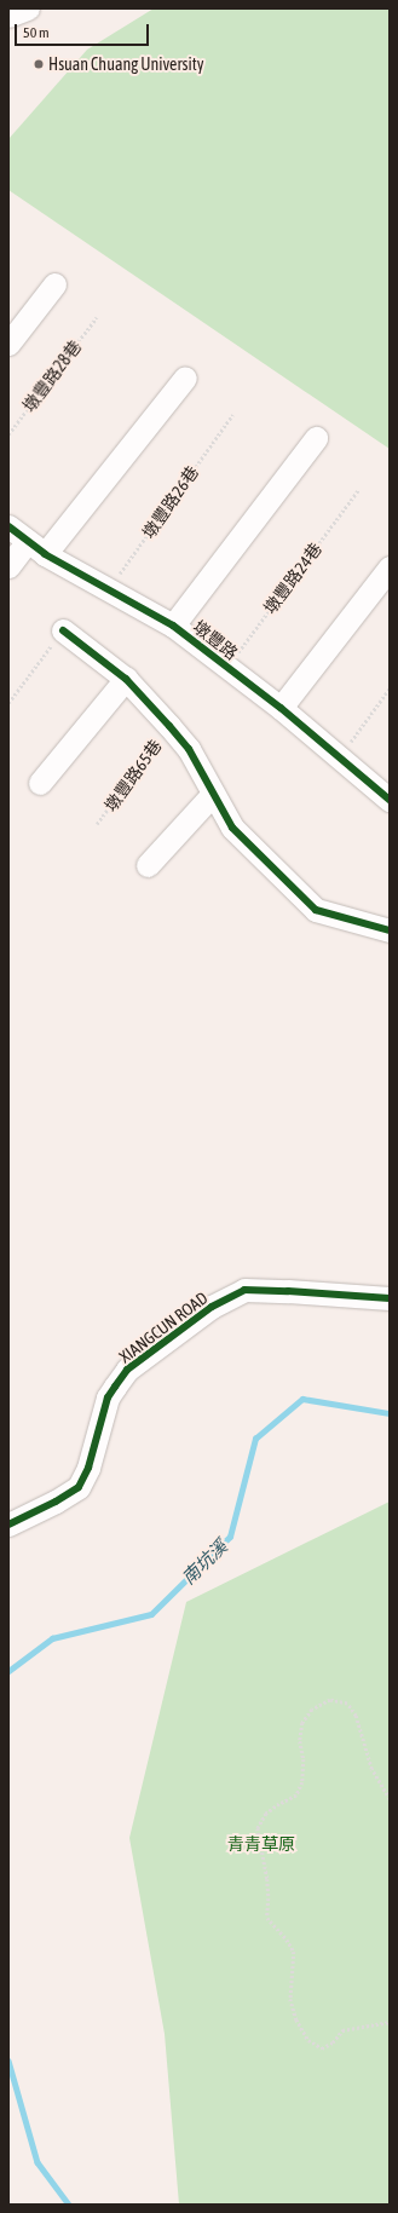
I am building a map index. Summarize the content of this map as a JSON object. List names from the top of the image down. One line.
{"streets":{"street":["墩豐路","XIANGCUN ROAD"],"path":["墩豐路28巷","墩豐路26巷","墩豐路24巷","墩豐路65巷"]},"crossings":[["墩豐路26巷","墩豐路"],["墩豐路24巷","墩豐路"]],"water":["南坑溪"],"parks":["青青草原"],"places":["Hsuan Chuang University"],"scale_bar":"50 m"}
